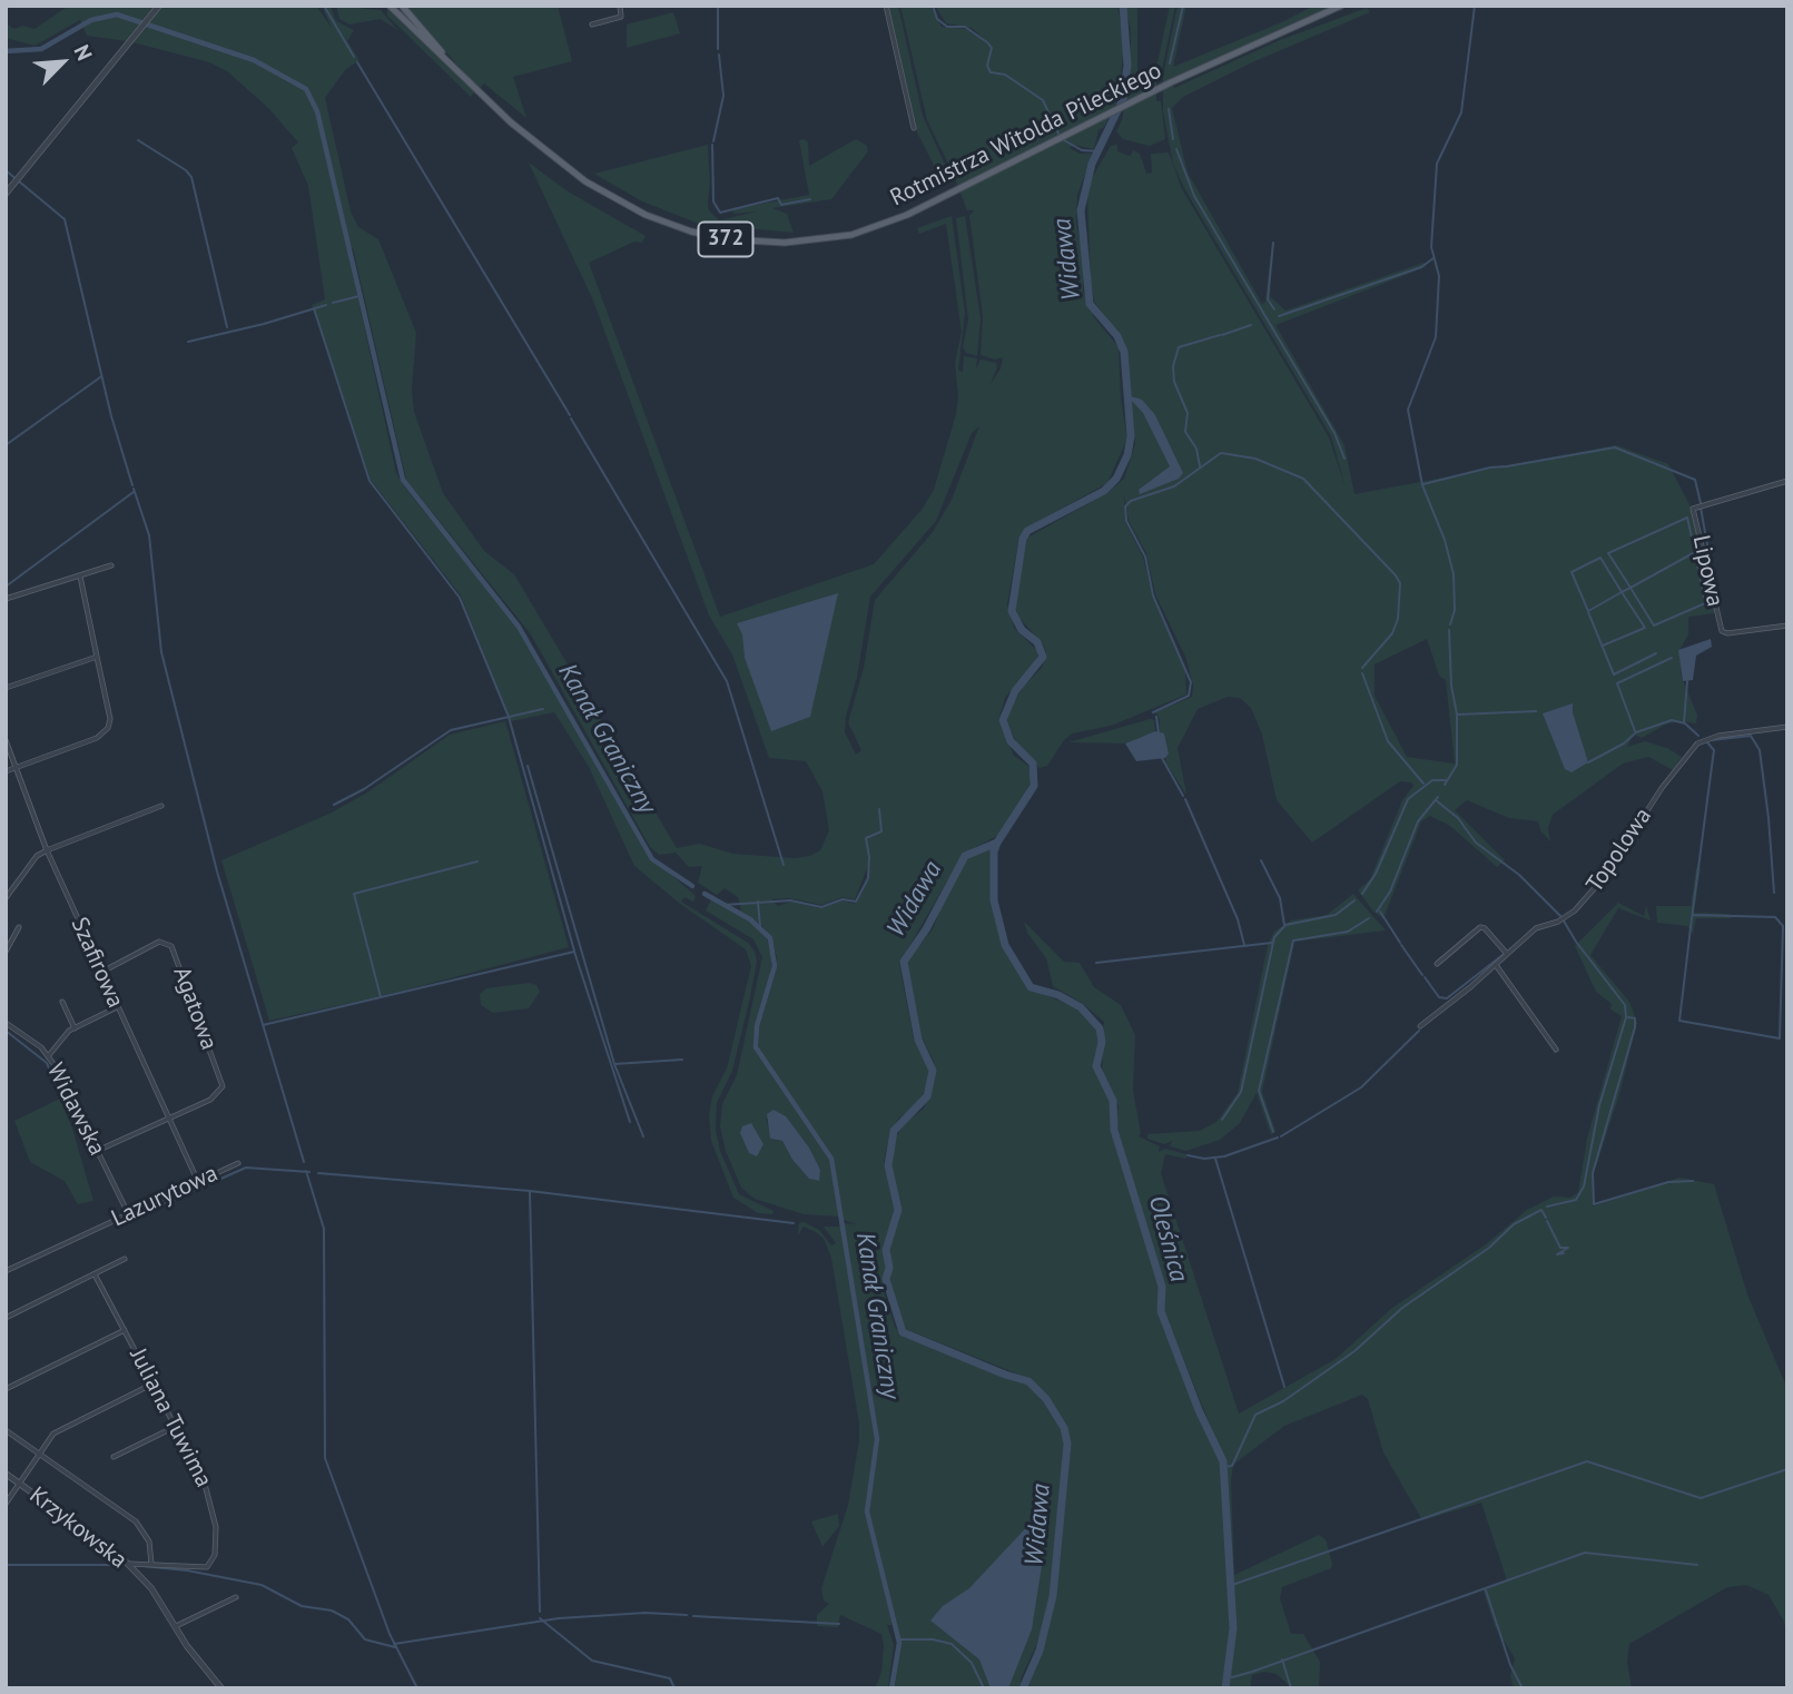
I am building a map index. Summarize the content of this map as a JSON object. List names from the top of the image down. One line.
{"streets":{"main road":["Rotmistrza Witolda Pileckiego","372"],"street":["Lipowa","Topolowa","Szafirowa","Agatowa","Widawska","Lazurytowa","Juliana Tuwima","Krzykowska"]},"crossings":[["Szafirowa","Agatowa"],["Szafirowa","Lazurytowa"],["Widawska","Lazurytowa"]],"water":["Widawa","Kanał Graniczny","Oleśnica"],"north":"top right"}
